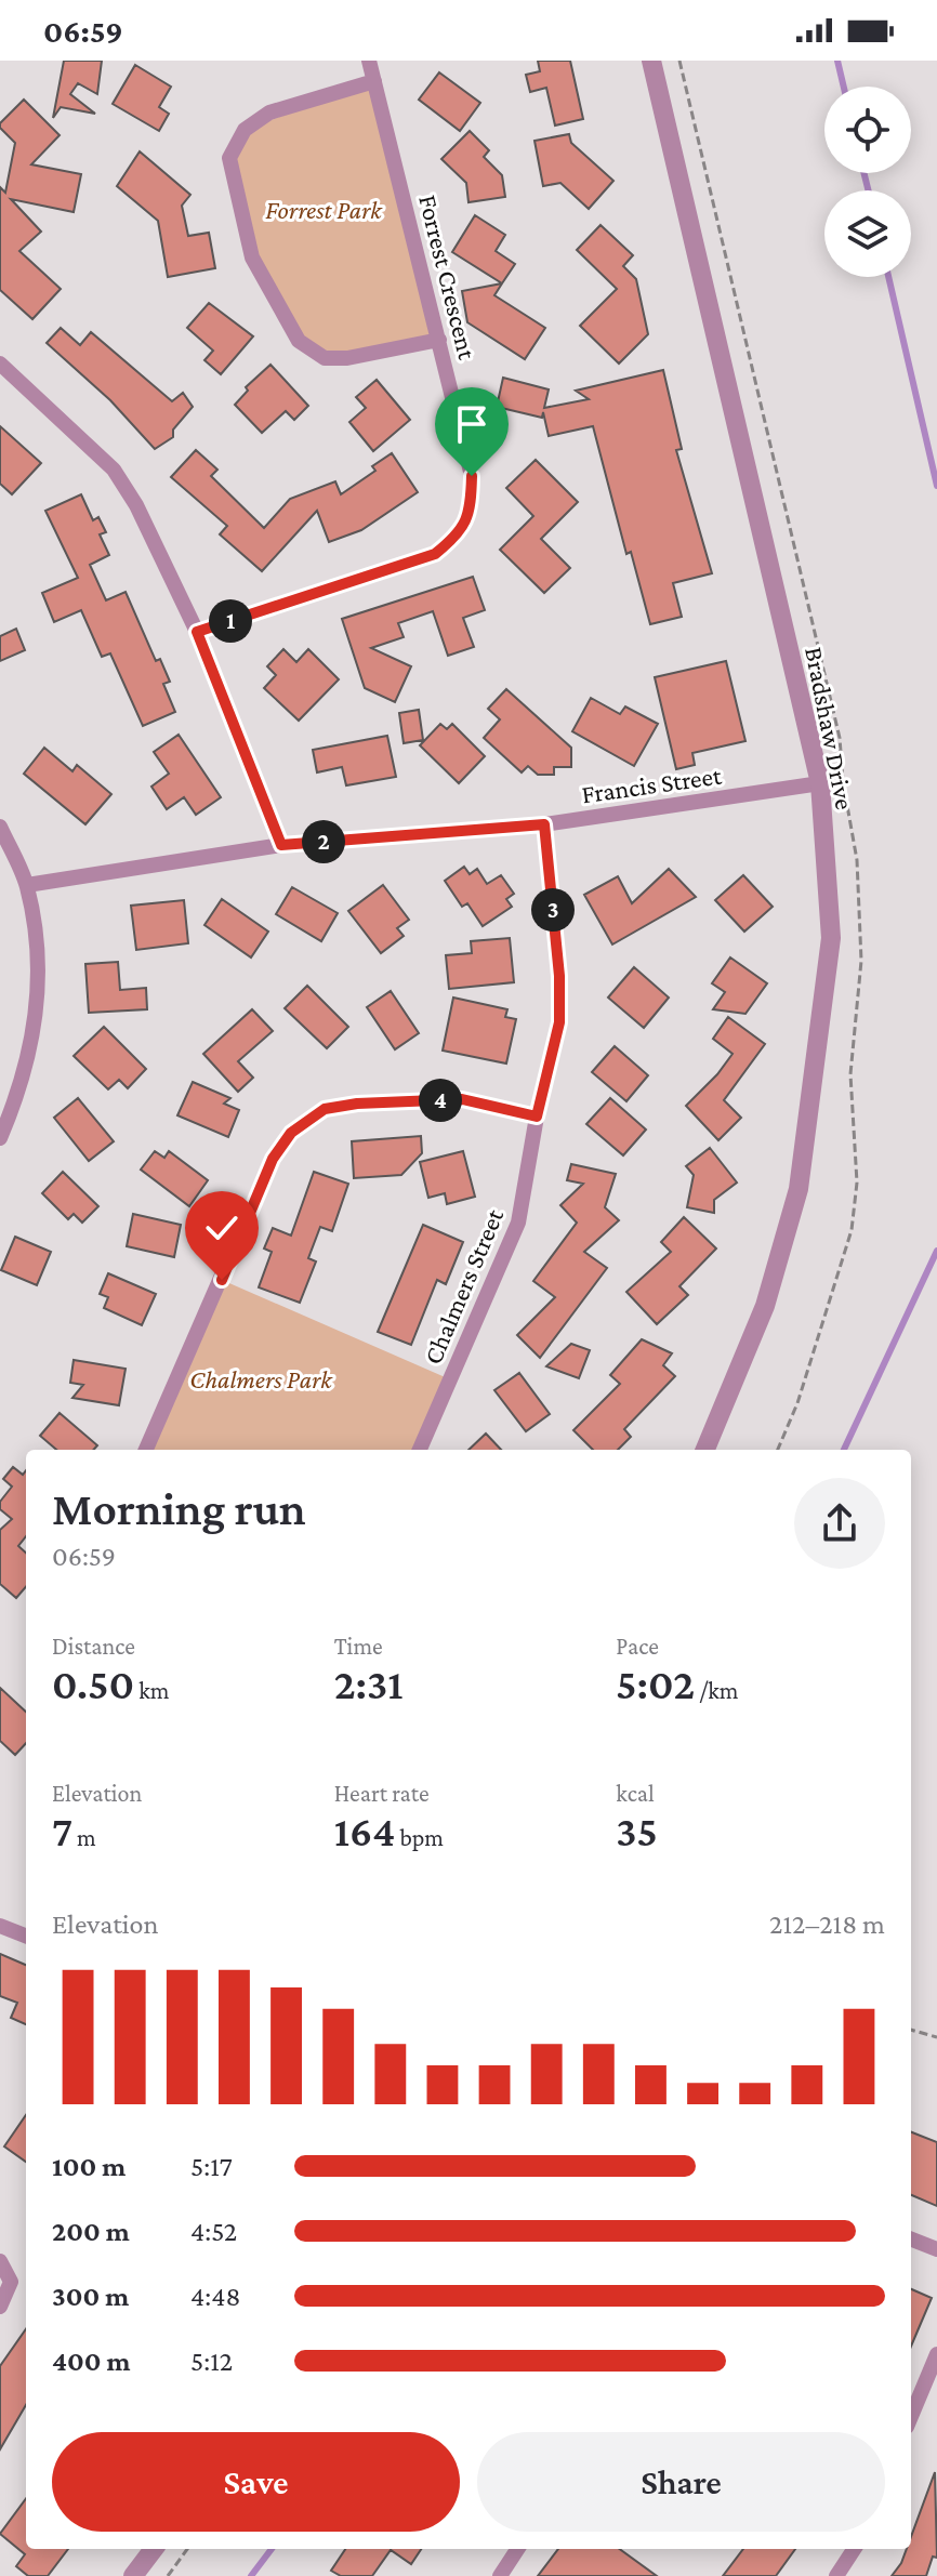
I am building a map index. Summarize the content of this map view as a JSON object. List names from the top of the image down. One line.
{"streets":{"street":["Forrest Crescent","Bradshaw Drive","Francis Street","Chalmers Street"]},"crossings":[["Bradshaw Drive","Francis Street"],["Francis Street","Chalmers Street"]],"parks":["Forrest Park","Chalmers Park"],"page":{"status":"06:59","pins":["1","2","3","4"],"heading":["Morning run","06:59"],"stats":[["Distance","0.50 km"],["Time","2:31"],["Pace","5:02 /km"],["Elevation","7 m"],["Heart rate","164 bpm"],["kcal","35"]],"chart":["Elevation","212–218 m"],"list":[{"name":"100 m","note":"5:17"},{"name":"200 m","note":"4:52"},{"name":"300 m","note":"4:48"},{"name":"400 m","note":"5:12"}],"buttons":["Save","Share"]}}
